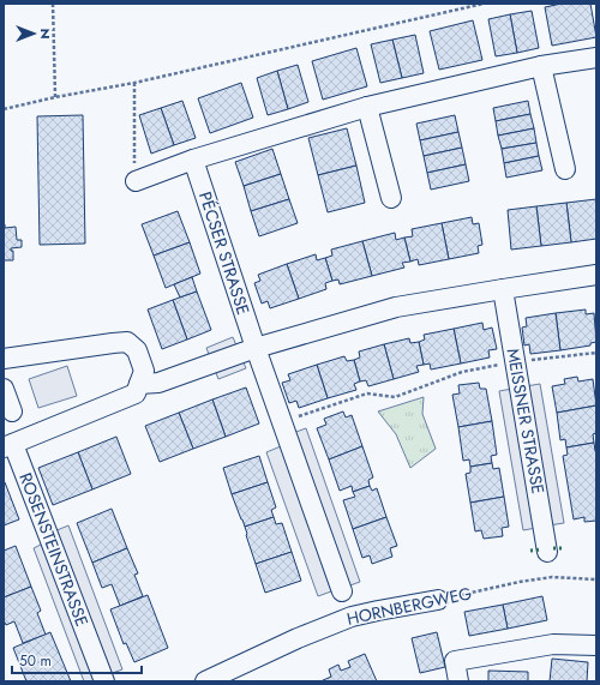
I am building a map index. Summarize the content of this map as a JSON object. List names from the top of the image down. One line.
{"streets":{"street":["PÉCSER STRASSE","MEISSNER STRASSE","ROSENSTEINSTRASSE","HORNBERGWEG"]},"scale_bar":"50 m","north":"right"}
